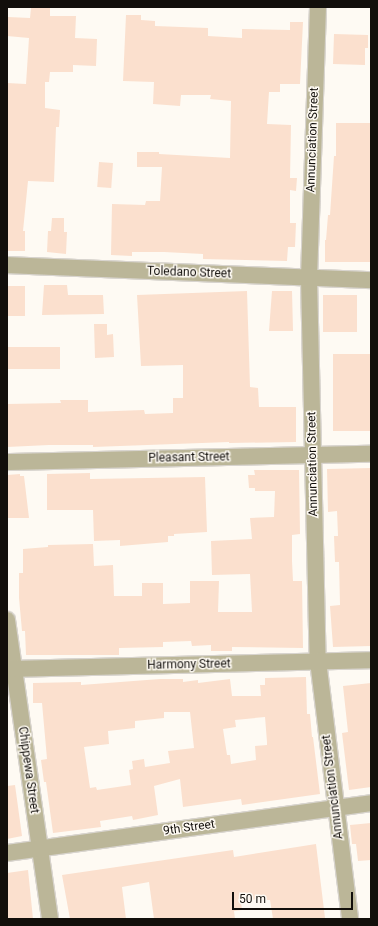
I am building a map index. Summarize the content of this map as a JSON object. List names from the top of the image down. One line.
{"streets":{"street":["Annunciation Street","Toledano Street","Pleasant Street","Harmony Street","Chippewa Street","9th Street"]},"crossings":[["Annunciation Street","Toledano Street"],["Annunciation Street","Pleasant Street"],["Annunciation Street","Harmony Street"],["Annunciation Street","9th Street"],["Harmony Street","Chippewa Street"],["Chippewa Street","9th Street"]],"scale_bar":"50 m"}
